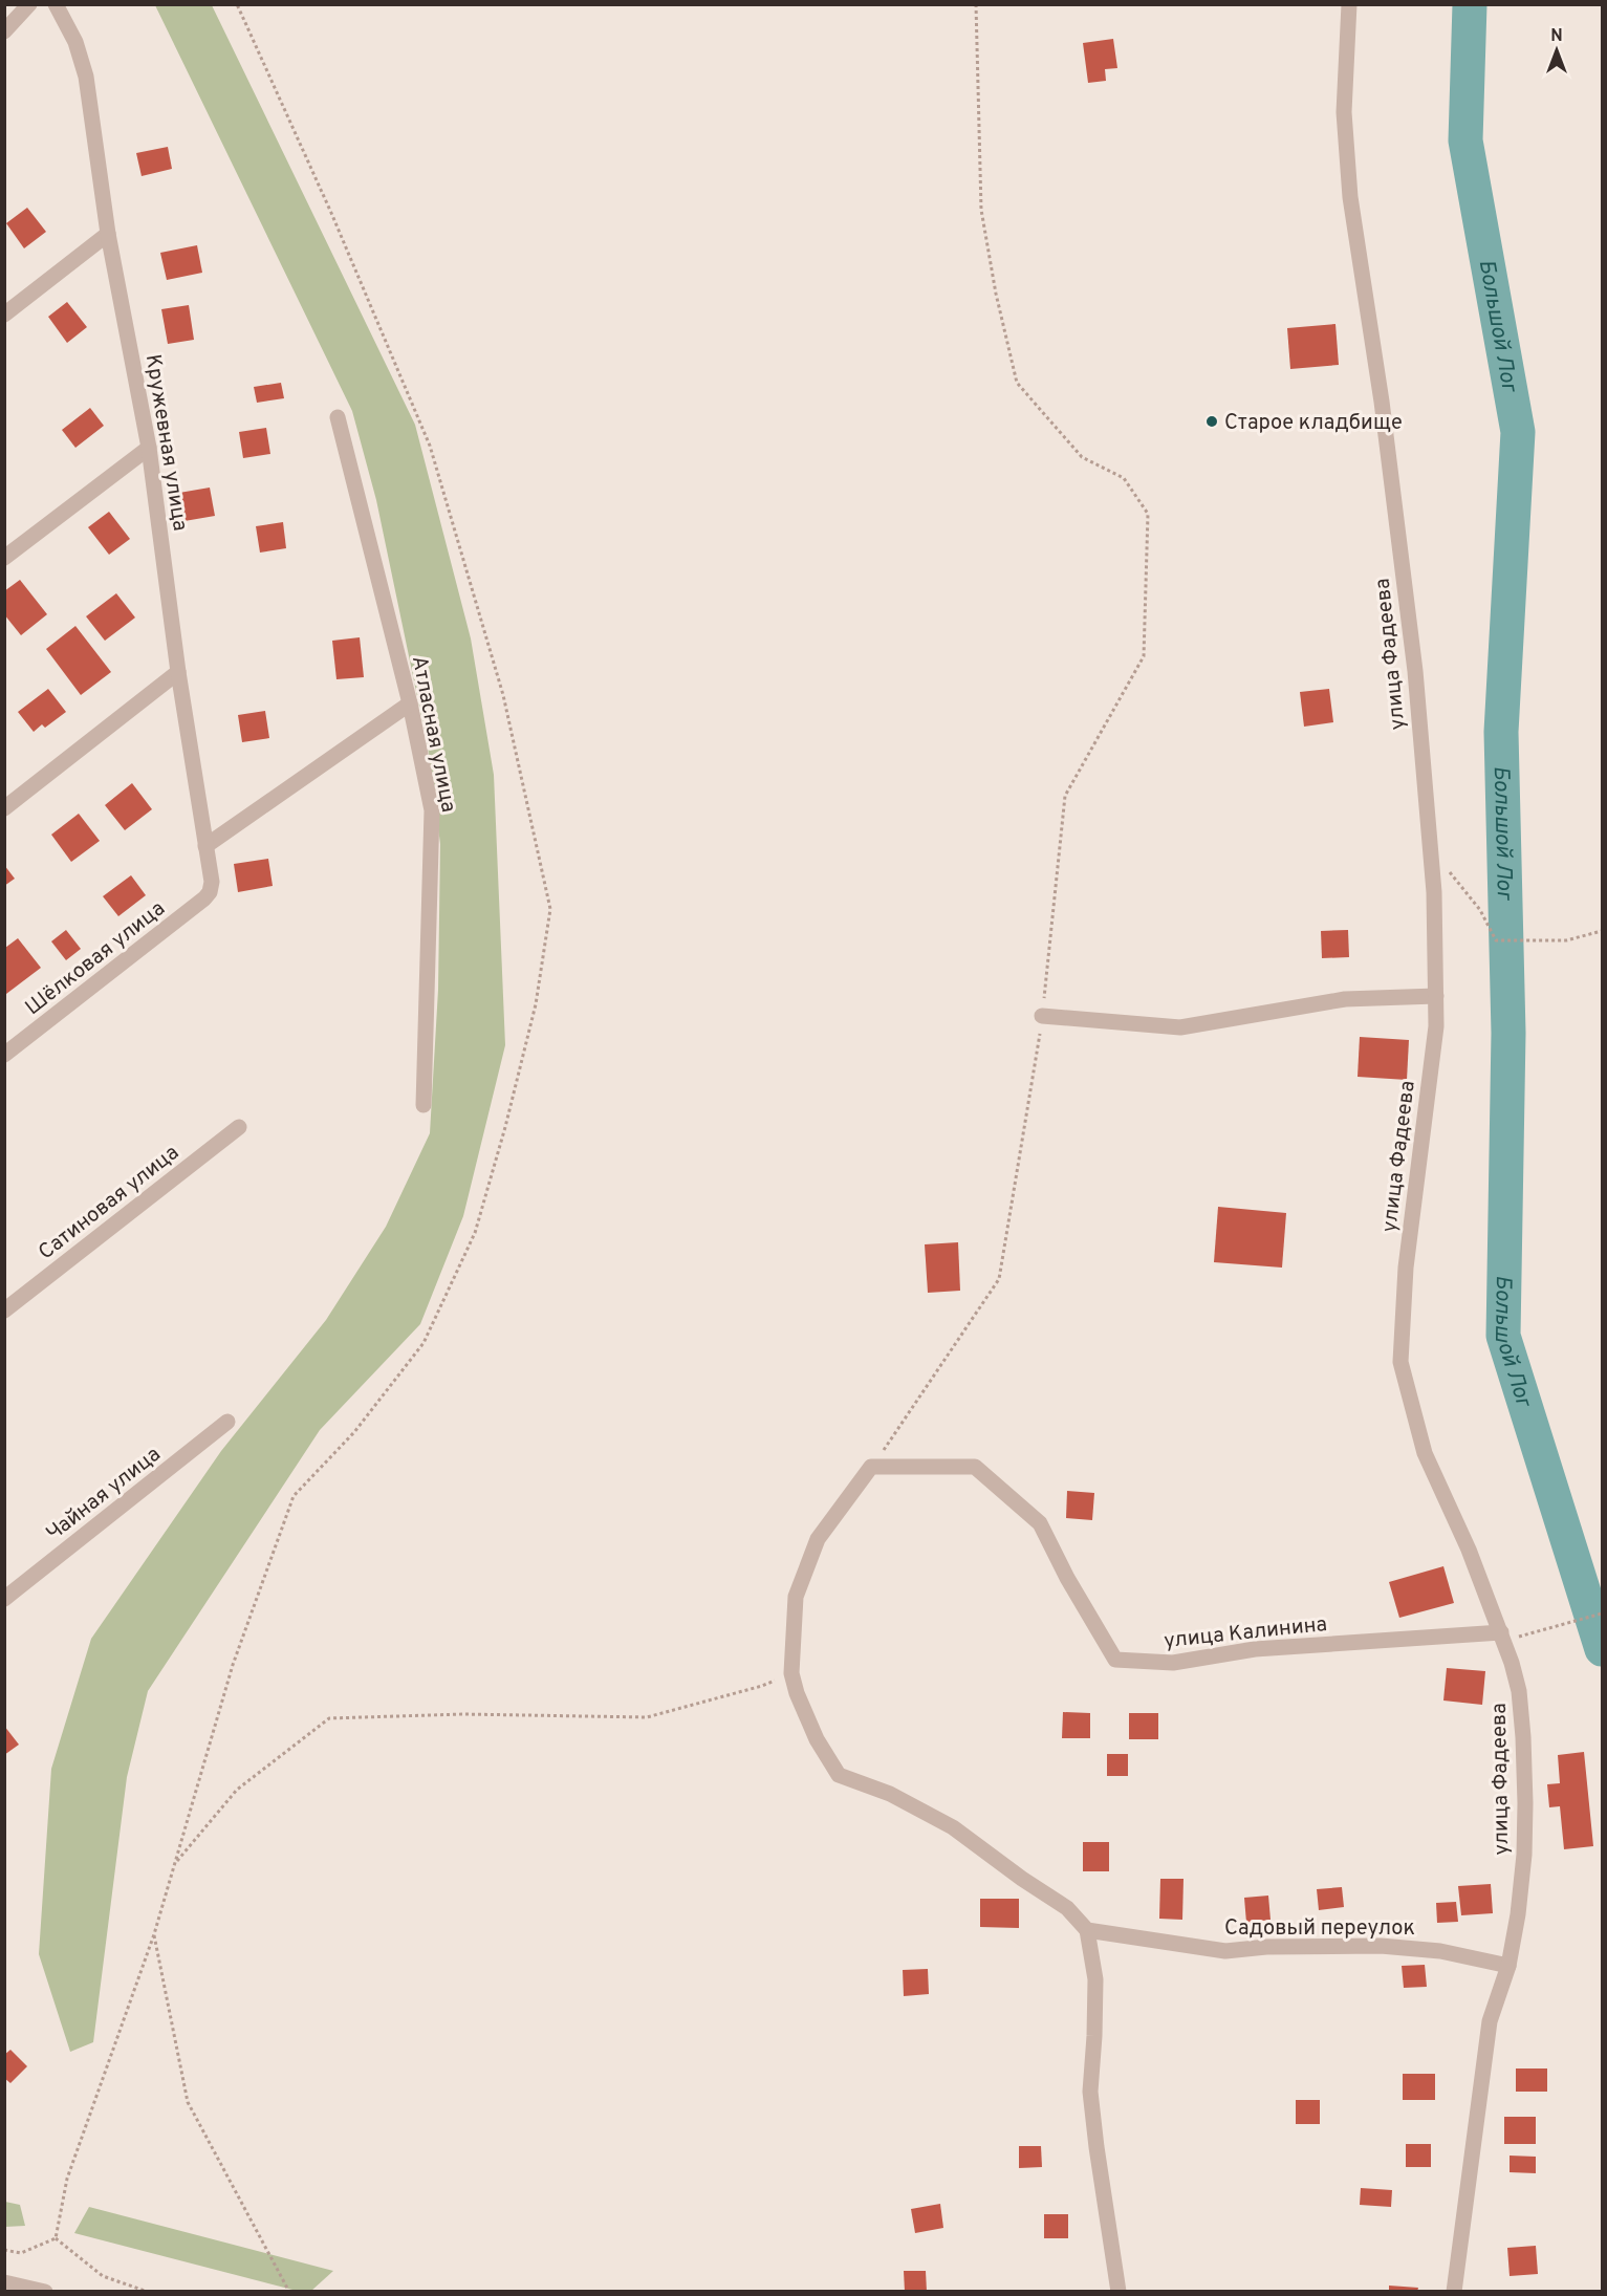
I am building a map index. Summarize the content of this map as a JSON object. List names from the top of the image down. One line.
{"streets":{"street":["Кружевная улица","улица Фадеева","Атласная улица","Шёлковая улица","Сатиновая улица","Чайная улица","улица Калинина","Садовый переулок"]},"crossings":[["Кружевная улица","Шёлковая улица"],["улица Фадеева","улица Калинина"],["улица Фадеева","Садовый переулок"]],"water":["Большой Лог"],"places":["Старое кладбище"],"north":"top"}
